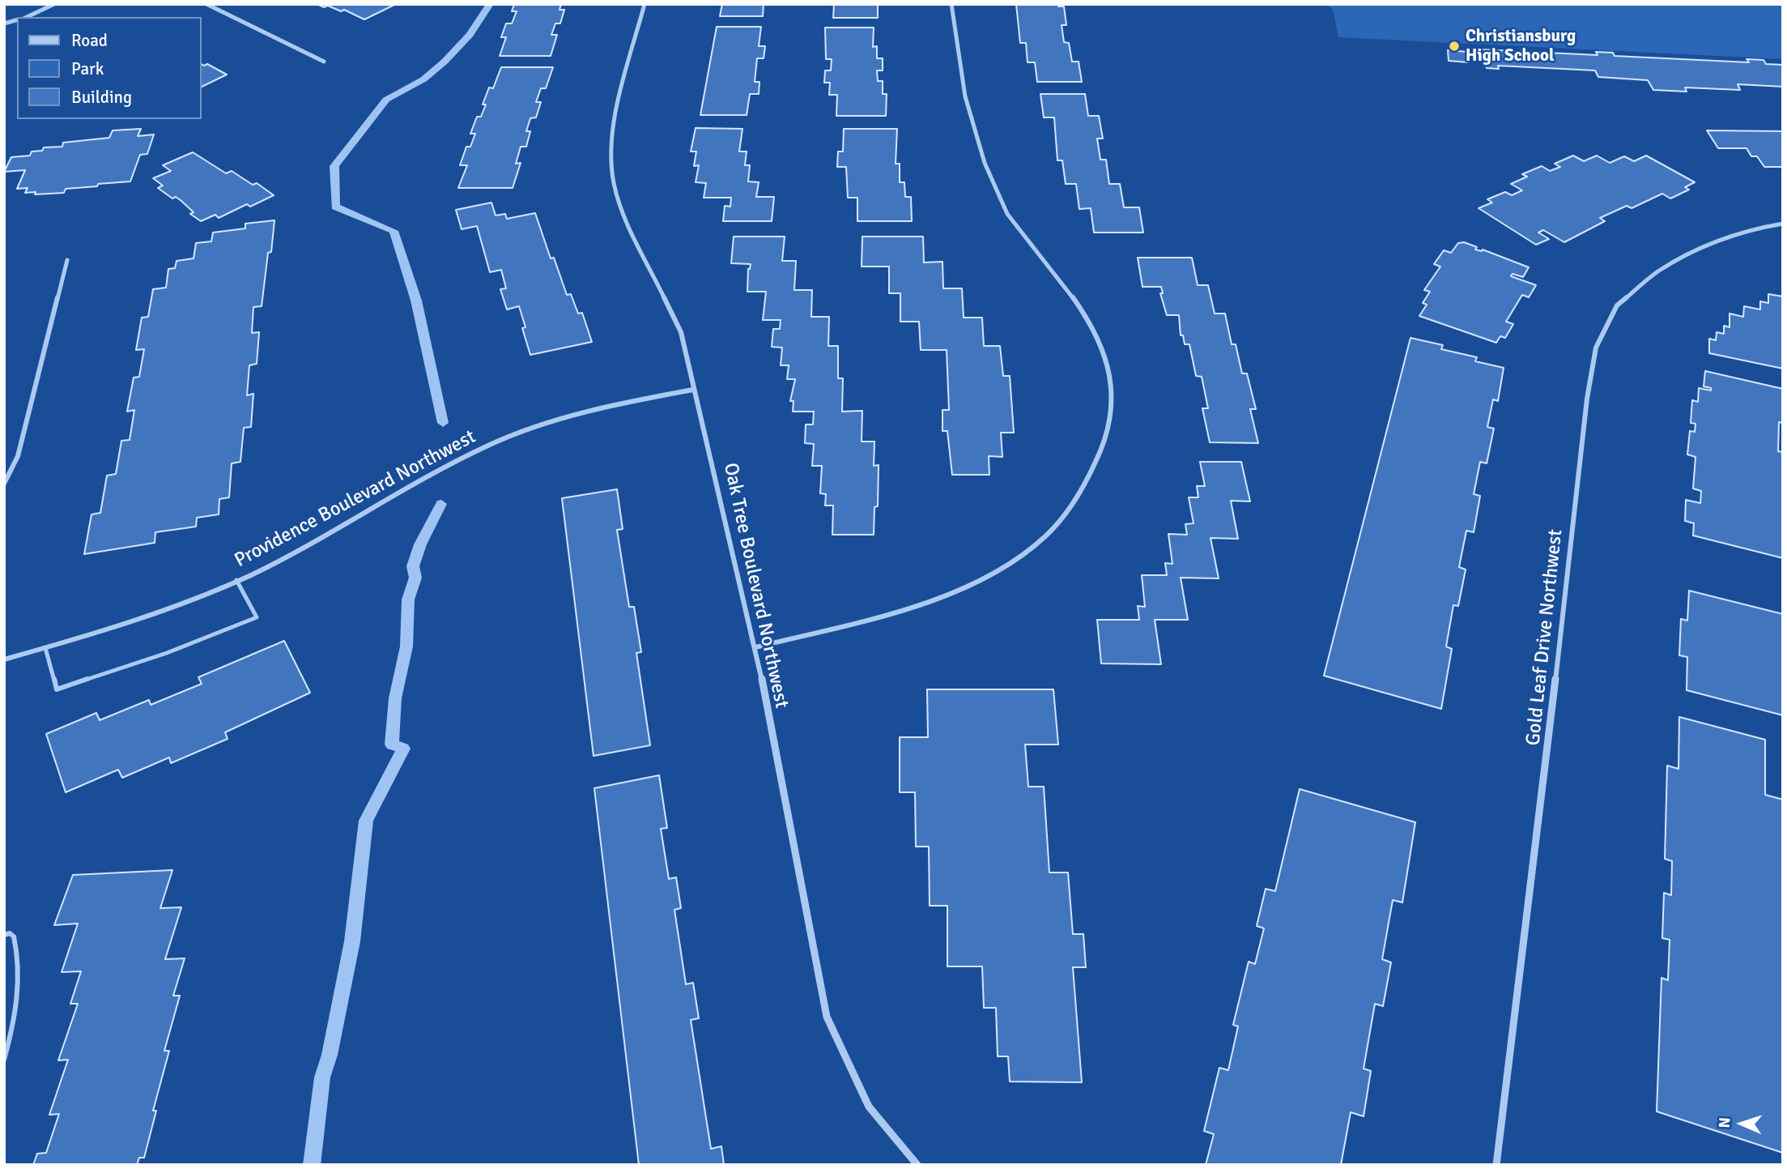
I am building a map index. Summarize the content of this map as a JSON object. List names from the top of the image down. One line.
{"streets":{"street":["Providence Boulevard Northwest","Oak Tree Boulevard Northwest","Gold Leaf Drive Northwest"]},"crossings":[["Providence Boulevard Northwest","Oak Tree Boulevard Northwest"]],"places":["Christiansburg High School"],"legend":["Road","Park","Building"],"north":"left"}
